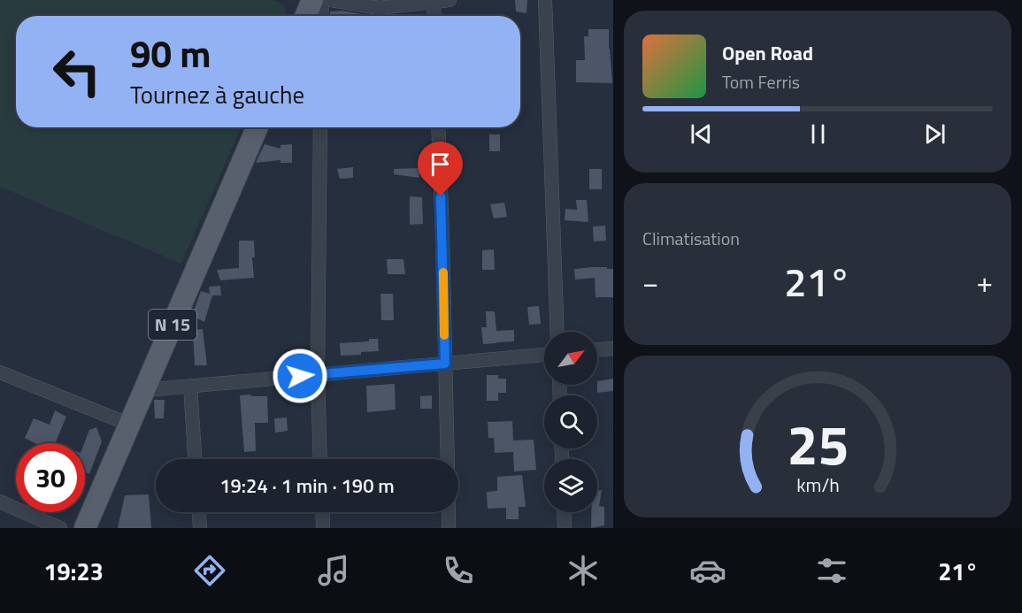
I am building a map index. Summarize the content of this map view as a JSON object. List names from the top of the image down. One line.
{"streets":{"main road":["N 15"]},"north":"top right","page":{"turn":["90 m","Tournez à gauche"],"song":["Open Road","Tom Ferris"],"tile":"Climatisation","heat":["−","21°","+"],"limit":"30","trip":"19:24 · 1 min · 190 m","tabs":["19:23","21°"],"gauge":["25","km/h"]}}
